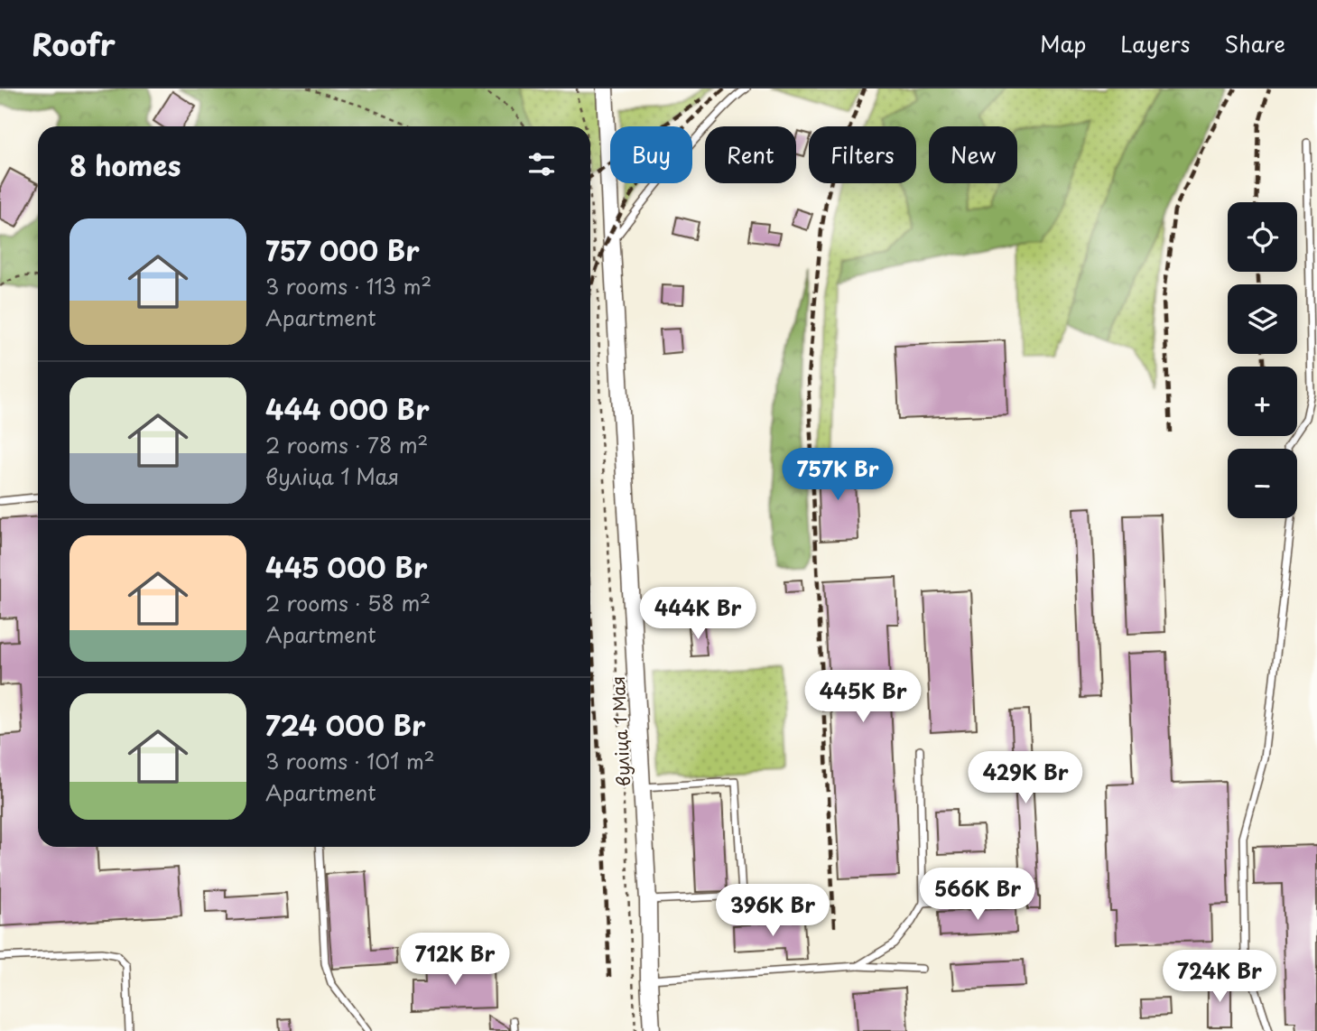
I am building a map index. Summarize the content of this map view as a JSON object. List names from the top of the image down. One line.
{"streets":{"street":["вуліца 1 Мая"]},"page":{"header":"Roofr","nav":["Map","Layers","Share"],"chip":["Buy","Rent","Filters","New"],"heading":"8 homes","map_buttons":["+","−"],"list":[{"name":"757 000 Br","note":"3 rooms · 113 m² · Apartment"},{"name":"444 000 Br","note":"2 rooms · 78 m² · вуліца 1 Мая"},{"name":"445 000 Br","note":"2 rooms · 58 m² · Apartment"},{"name":"724 000 Br","note":"3 rooms · 101 m² · Apartment"}],"price":["757K Br","444K Br","445K Br","429K Br","566K Br","396K Br","712K Br","724K Br"]}}
